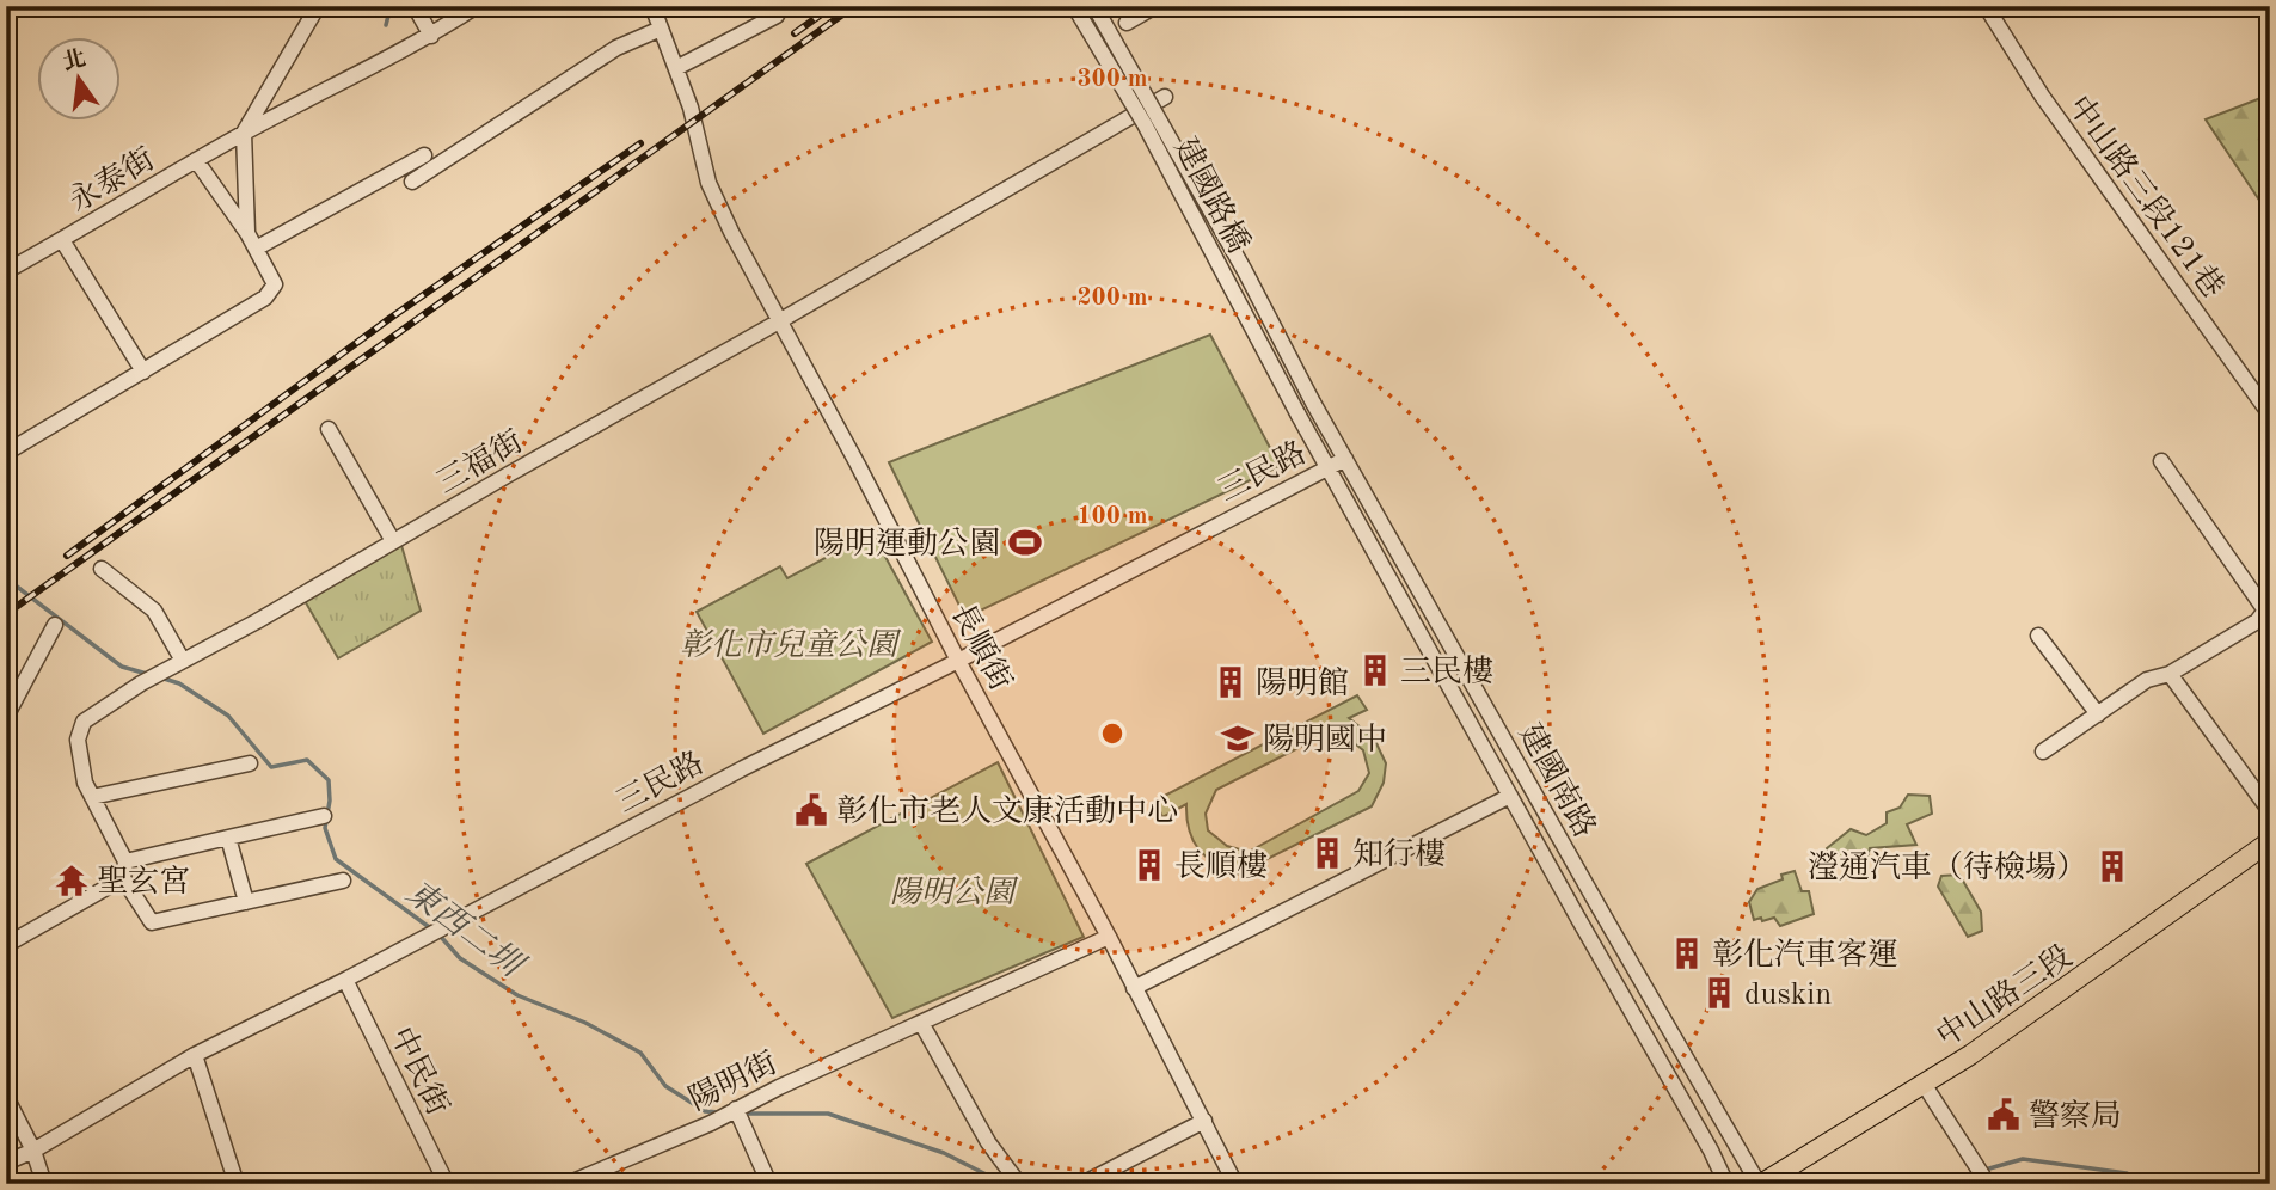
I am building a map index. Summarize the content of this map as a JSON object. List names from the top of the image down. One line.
{"streets":{"main road":["中山路三段"],"street":["永泰街","建國路橋","中山路三段121巷","三福街","三民路","長順街","建國南路","中民街","陽明街"]},"crossings":[["建國路橋","建國南路"],["三福街","長順街"],["三民路","長順街"],["三民路","建國南路"],["三民路","中民街"],["長順街","陽明街"],["建國南路","中山路三段"]],"water":["東西二圳"],"parks":["彰化市兒童公園","陽明公園"],"places":{"sports":["陽明運動公園"],"building":["三民樓","陽明館","知行樓","長順樓","瀅通汽車（待檢場）","彰化汽車客運","duskin"],"school or university":["陽明國中"],"public building":["彰化市老人文康活動中心","警察局"],"temple":["聖玄宮"]},"north":"top","rings":["300 m","200 m","100 m"]}
